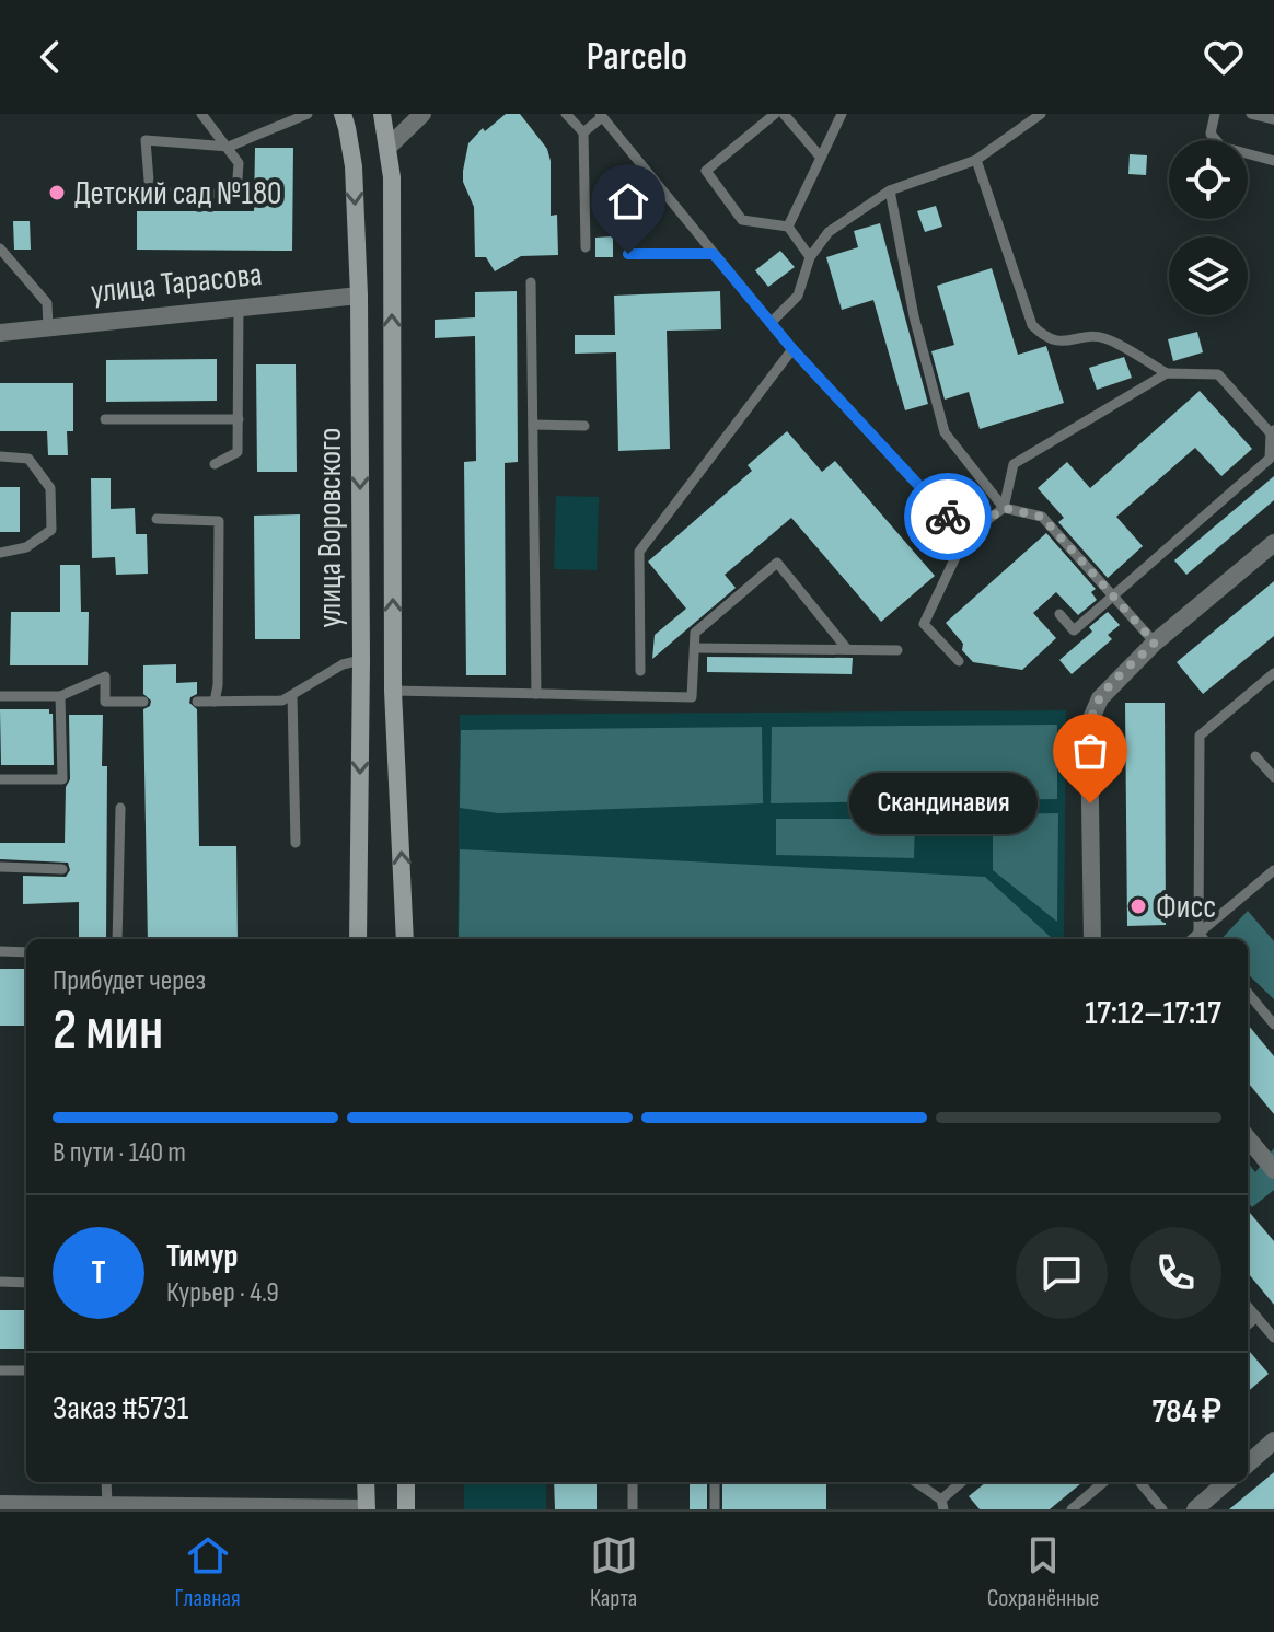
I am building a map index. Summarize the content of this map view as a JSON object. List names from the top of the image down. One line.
{"streets":{"main road":["улица Воровского"],"street":["улица Тарасова"]},"crossings":[["улица Тарасова","улица Воровского"]],"places":["Детский сад №180","Скандинавия","Фисс"],"page":{"header":"Parcelo","bubble":"Скандинавия","heading":["2 мин","Прибудет через","17:12–17:17"],"panel":["Тимур","Курьер · 4.9","Заказ #5731","784 ₽"],"bar":"В пути · 140 m","round":"Т","tabs":["Главная","Карта","Сохранённые"]}}
